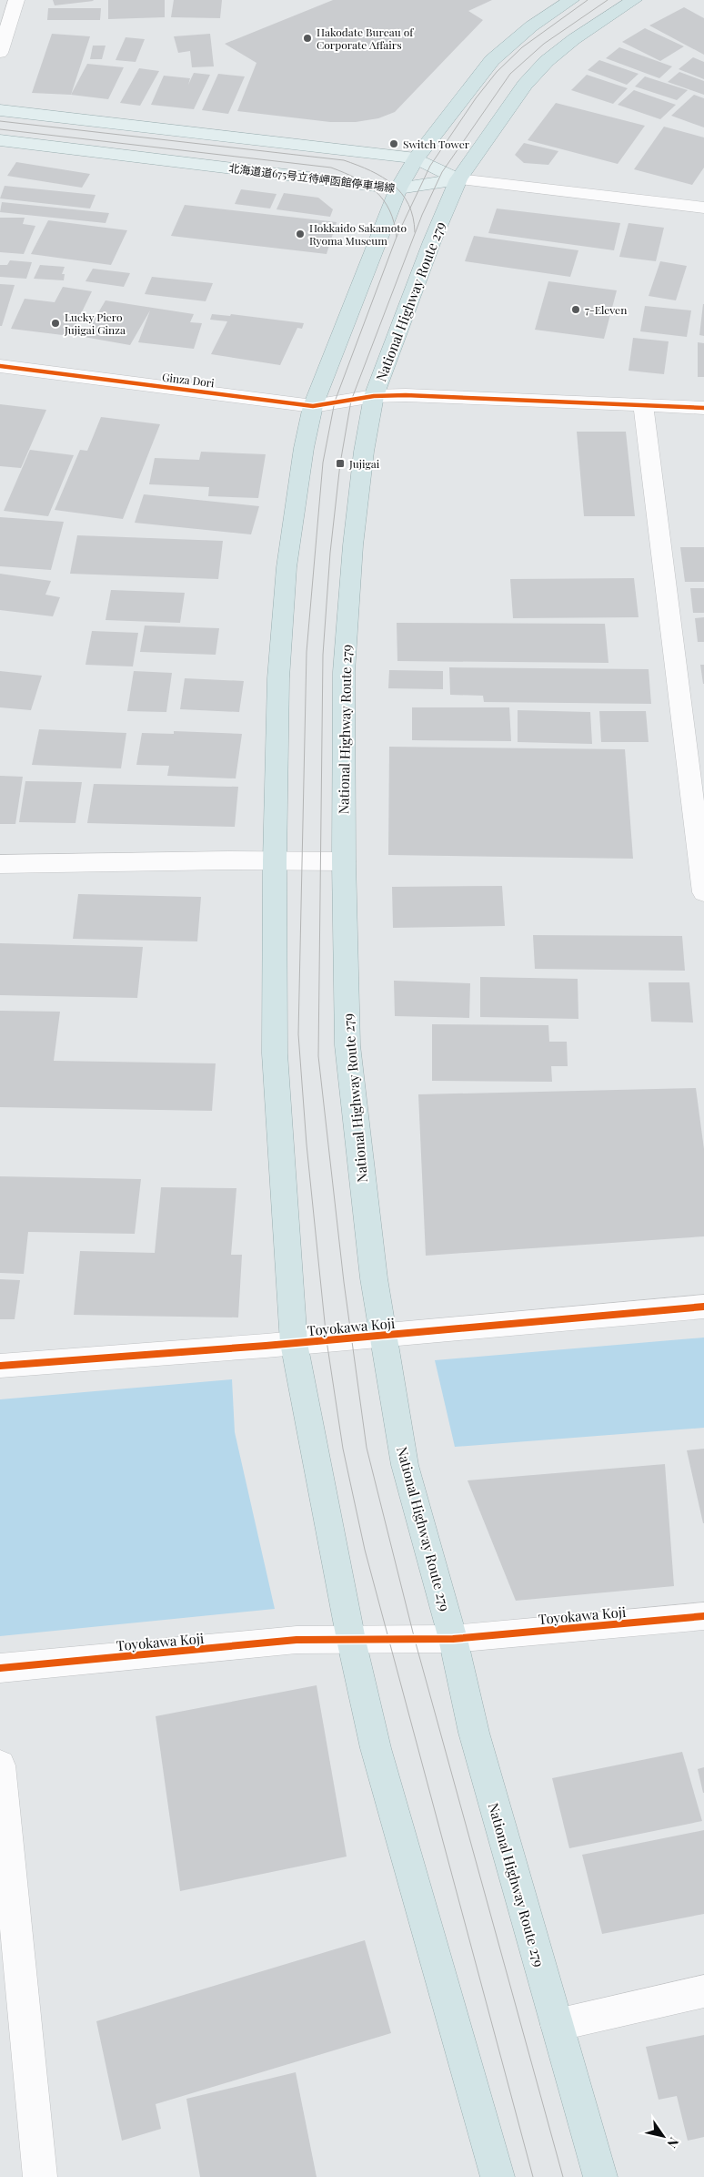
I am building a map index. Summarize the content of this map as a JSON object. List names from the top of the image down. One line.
{"streets":{"highway":["National Highway Route 279"],"main road":["北海道道675号立待岬函館停車場線"],"street":["Ginza Dori","Toyokawa Koji"]},"crossings":[["北海道道675号立待岬函館停車場線","National Highway Route 279"],["National Highway Route 279","Ginza Dori"],["National Highway Route 279","Toyokawa Koji"]],"places":{"other":["Hakodate Bureau of Corporate Affairs","Switch Tower","Hokkaido Sakamoto Ryoma Museum","7-Eleven","Lucky Piero Jujigai Ginza"],"transit":["Jujigai"]},"north":"bottom right"}
